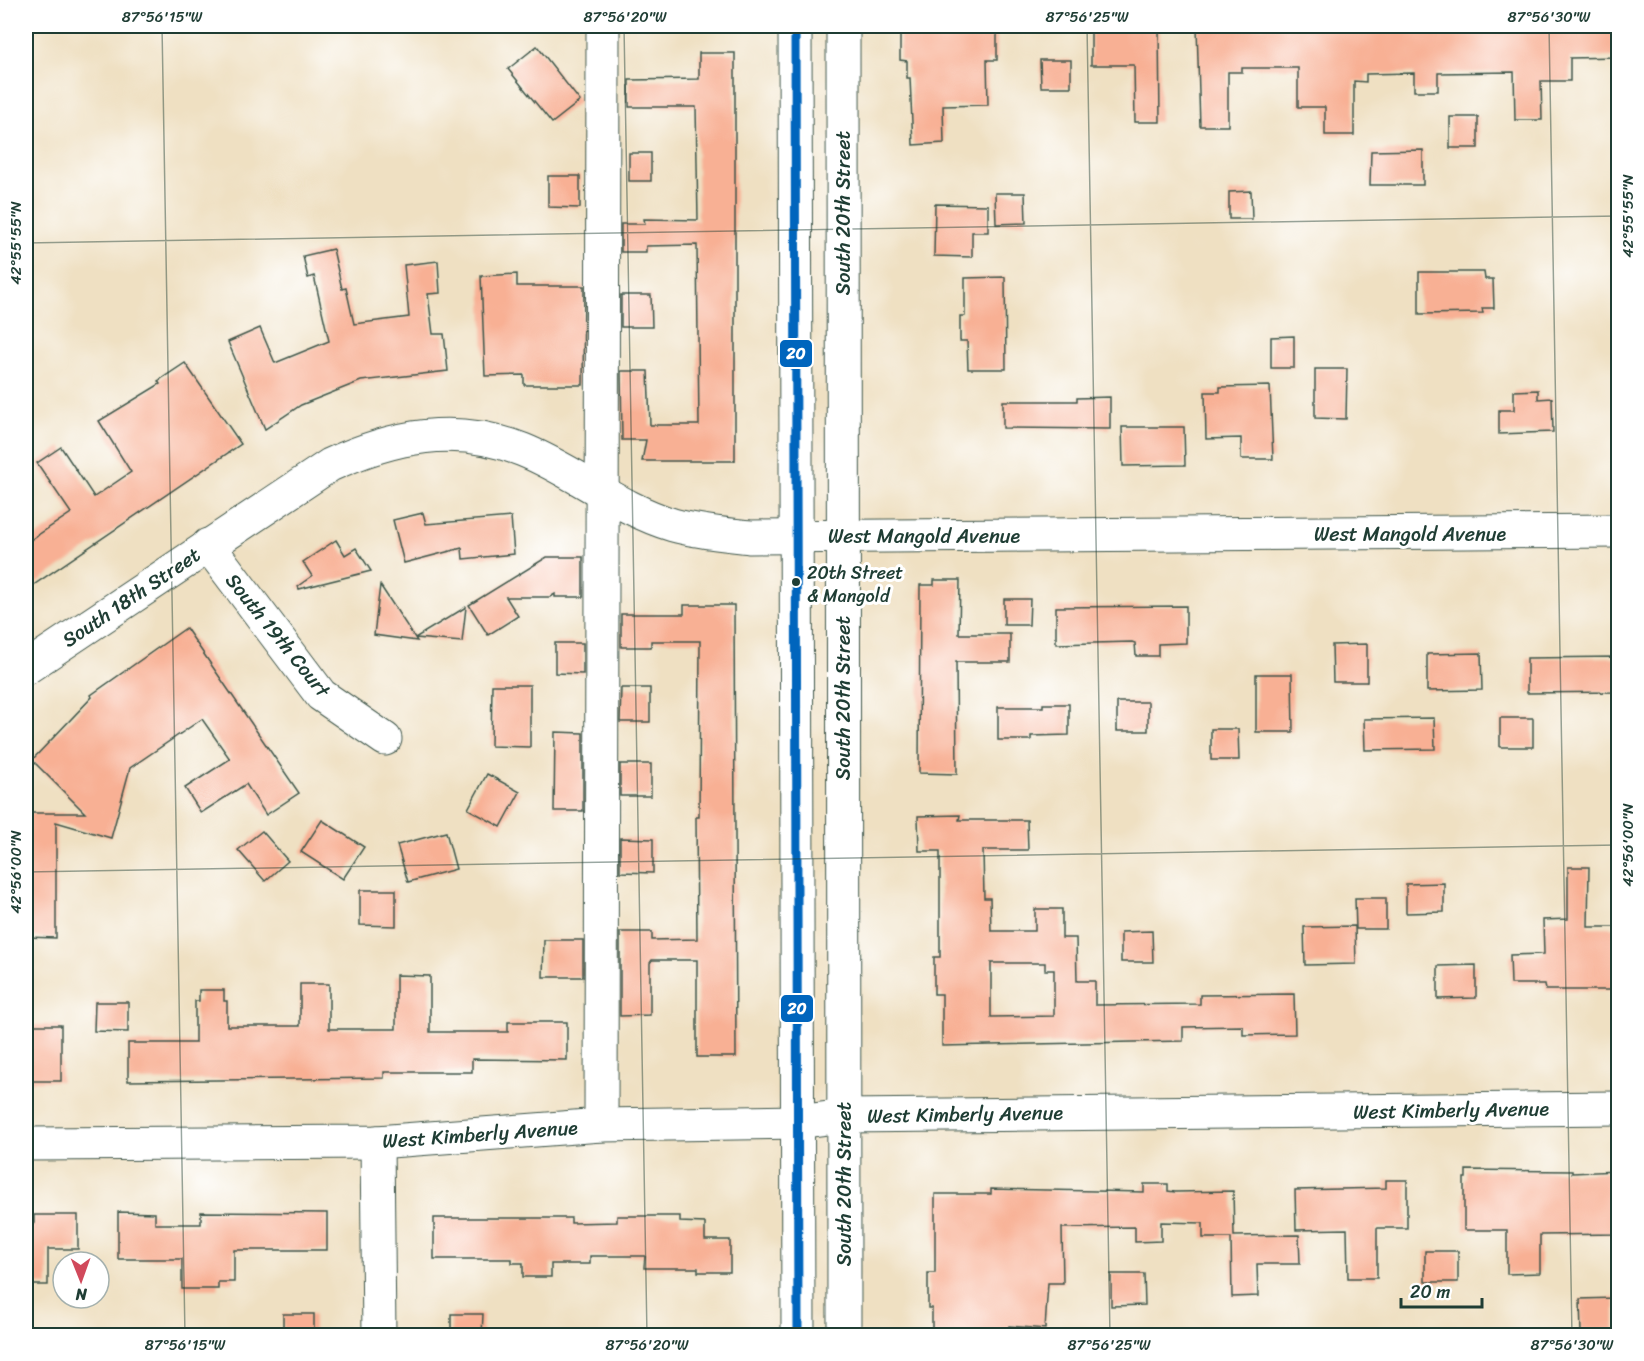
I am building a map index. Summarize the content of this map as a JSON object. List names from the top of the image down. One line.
{"streets":{"street":["South 20th Street","West Mangold Avenue","South 18th Street","South 19th Court","West Kimberly Avenue"]},"crossings":[["South 20th Street","West Mangold Avenue"],["South 20th Street","West Kimberly Avenue"],["West Mangold Avenue","South 18th Street"],["West Mangold Avenue","South 19th Court"],["South 18th Street","South 19th Court"]],"places":["20th Street & Mangold"],"lines":["transit line 20"],"scale_bar":"20 m","north":"bottom","coordinates":["87°56'15\"W","87°56'20\"W","87°56'25\"W","87°56'30\"W","42°55'55\"N","42°56'00\"N"]}
